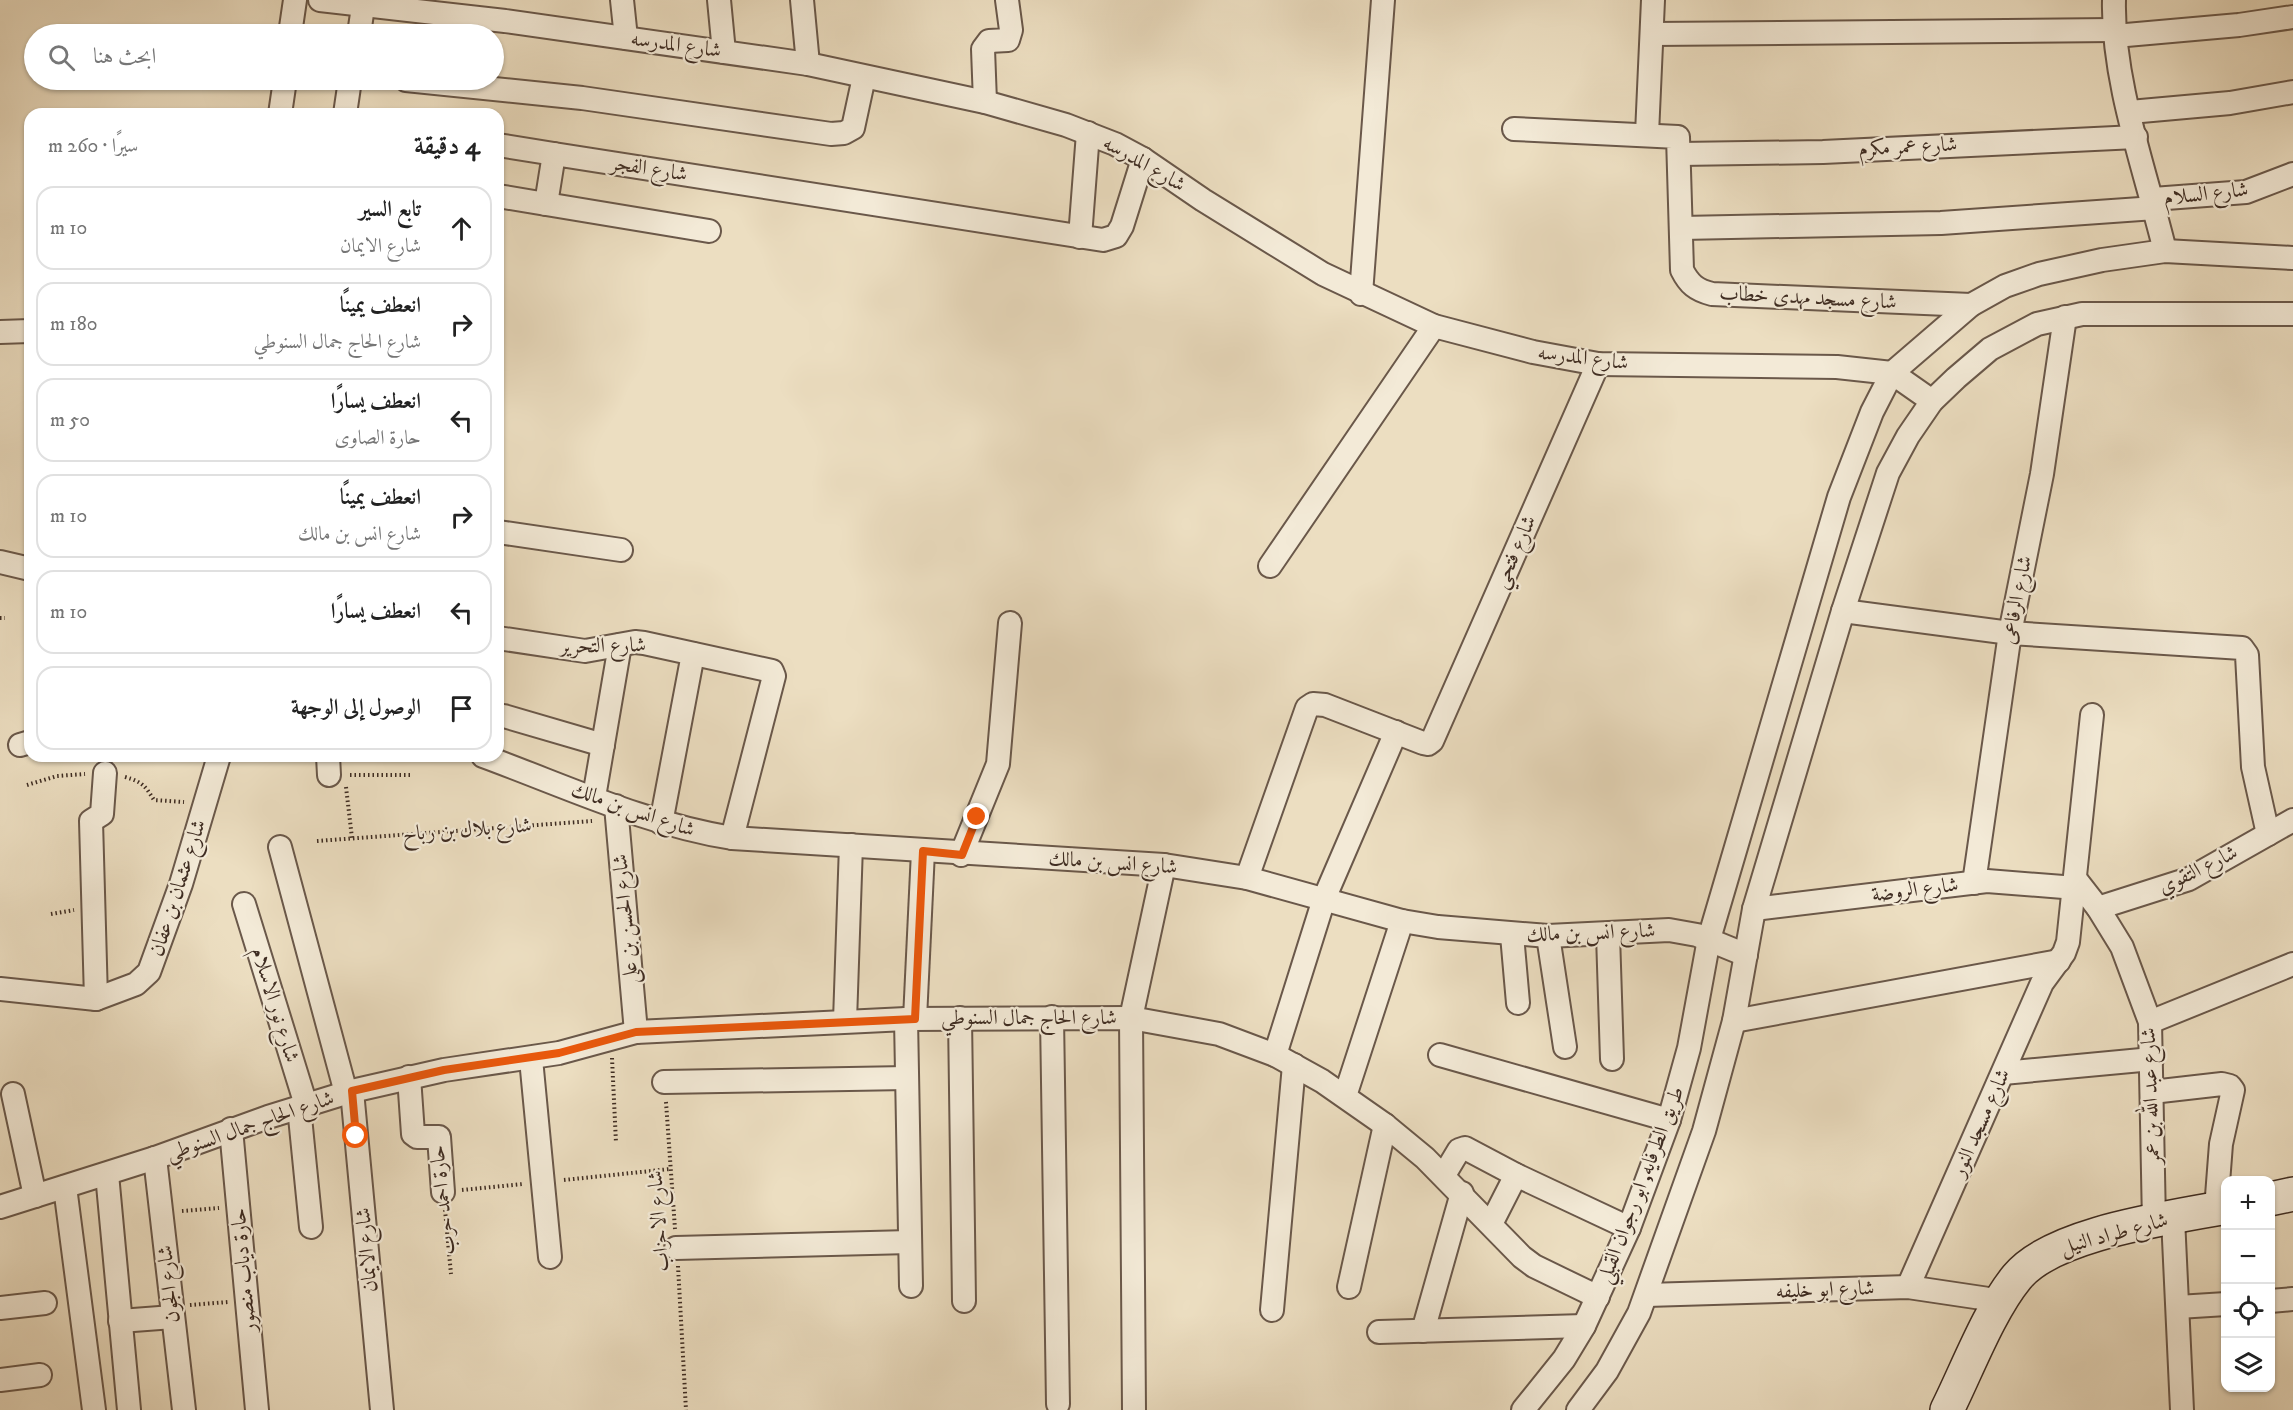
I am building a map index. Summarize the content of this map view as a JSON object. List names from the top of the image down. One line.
{"streets":{"street":["شارع المدرسه","شارع عمر مكرم","شارع الفجر","شارع السلام","شارع مسجد مهدى خطاب","شارع فتحي","شارع الرفاعى","شارع التحرير","شارع انس بن مالك","شارع التقوي","شارع عثمان بن عفان","شارع الروضة","شارع الحسن بن على","شارع نور الاسلام","شارع الحاج جمال السنوطي","شارع عبد الله بن عمر","شارع مسجد النور","طريق الطرفايه, ابو رجوان القبلي","حارة احمد حرب","شارع طراد النيل","شارع الايمان","حارة دياب منصور","شارع الجون","شارع ابو خليفه"],"path":["شارع بلال بن رباح","شارع الاحزاب"]},"crossings":[["شارع المدرسه","شارع الفجر"],["شارع المدرسه","شارع فتحي"],["شارع المدرسه","طريق الطرفايه, ابو رجوان القبلي"],["شارع عمر مكرم","شارع مسجد مهدى خطاب"],["شارع السلام","شارع مسجد مهدى خطاب"],["شارع الرفاعى","شارع الروضة"],["شارع الرفاعى","طريق الطرفايه, ابو رجوان القبلي"],["شارع التحرير","شارع انس بن مالك"],["شارع انس بن مالك","شارع بلال بن رباح"],["شارع انس بن مالك","شارع الحسن بن على"],["شارع انس بن مالك","طريق الطرفايه, ابو رجوان القبلي"],["شارع بلال بن رباح","شارع الحسن بن على"],["شارع التقوي","شارع عبد الله بن عمر"],["شارع الروضة","شارع عبد الله بن عمر"],["شارع الروضة","شارع مسجد النور"],["شارع الروضة","طريق الطرفايه, ابو رجوان القبلي"],["شارع الحسن بن على","شارع الحاج جمال السنوطي"],["شارع نور الاسلام","شارع الحاج جمال السنوطي"],["شارع الحاج جمال السنوطي","طريق الطرفايه, ابو رجوان القبلي"],["شارع الحاج جمال السنوطي","حارة احمد حرب"],["شارع الحاج جمال السنوطي","شارع الايمان"],["شارع الحاج جمال السنوطي","حارة دياب منصور"],["شارع الحاج جمال السنوطي","شارع الجون"],["شارع عبد الله بن عمر","شارع مسجد النور"],["شارع عبد الله بن عمر","شارع طراد النيل"],["شارع مسجد النور","شارع ابو خليفه"],["طريق الطرفايه, ابو رجوان القبلي","شارع ابو خليفه"],["شارع طراد النيل","شارع ابو خليفه"]],"page":{"search":"ابحث هنا","heading":["4 دقيقة","سيرًا · 260 m"],"list":[["تابع السير","شارع الايمان","10 m"],["انعطف يمينًا","شارع الحاج جمال السنوطي","180 m"],["انعطف يسارًا","حارة الصاوى","50 m"],["انعطف يمينًا","شارع انس بن مالك","10 m"],["انعطف يسارًا","10 m"],"الوصول إلى الوجهة"],"map_buttons":["+","−"]}}
